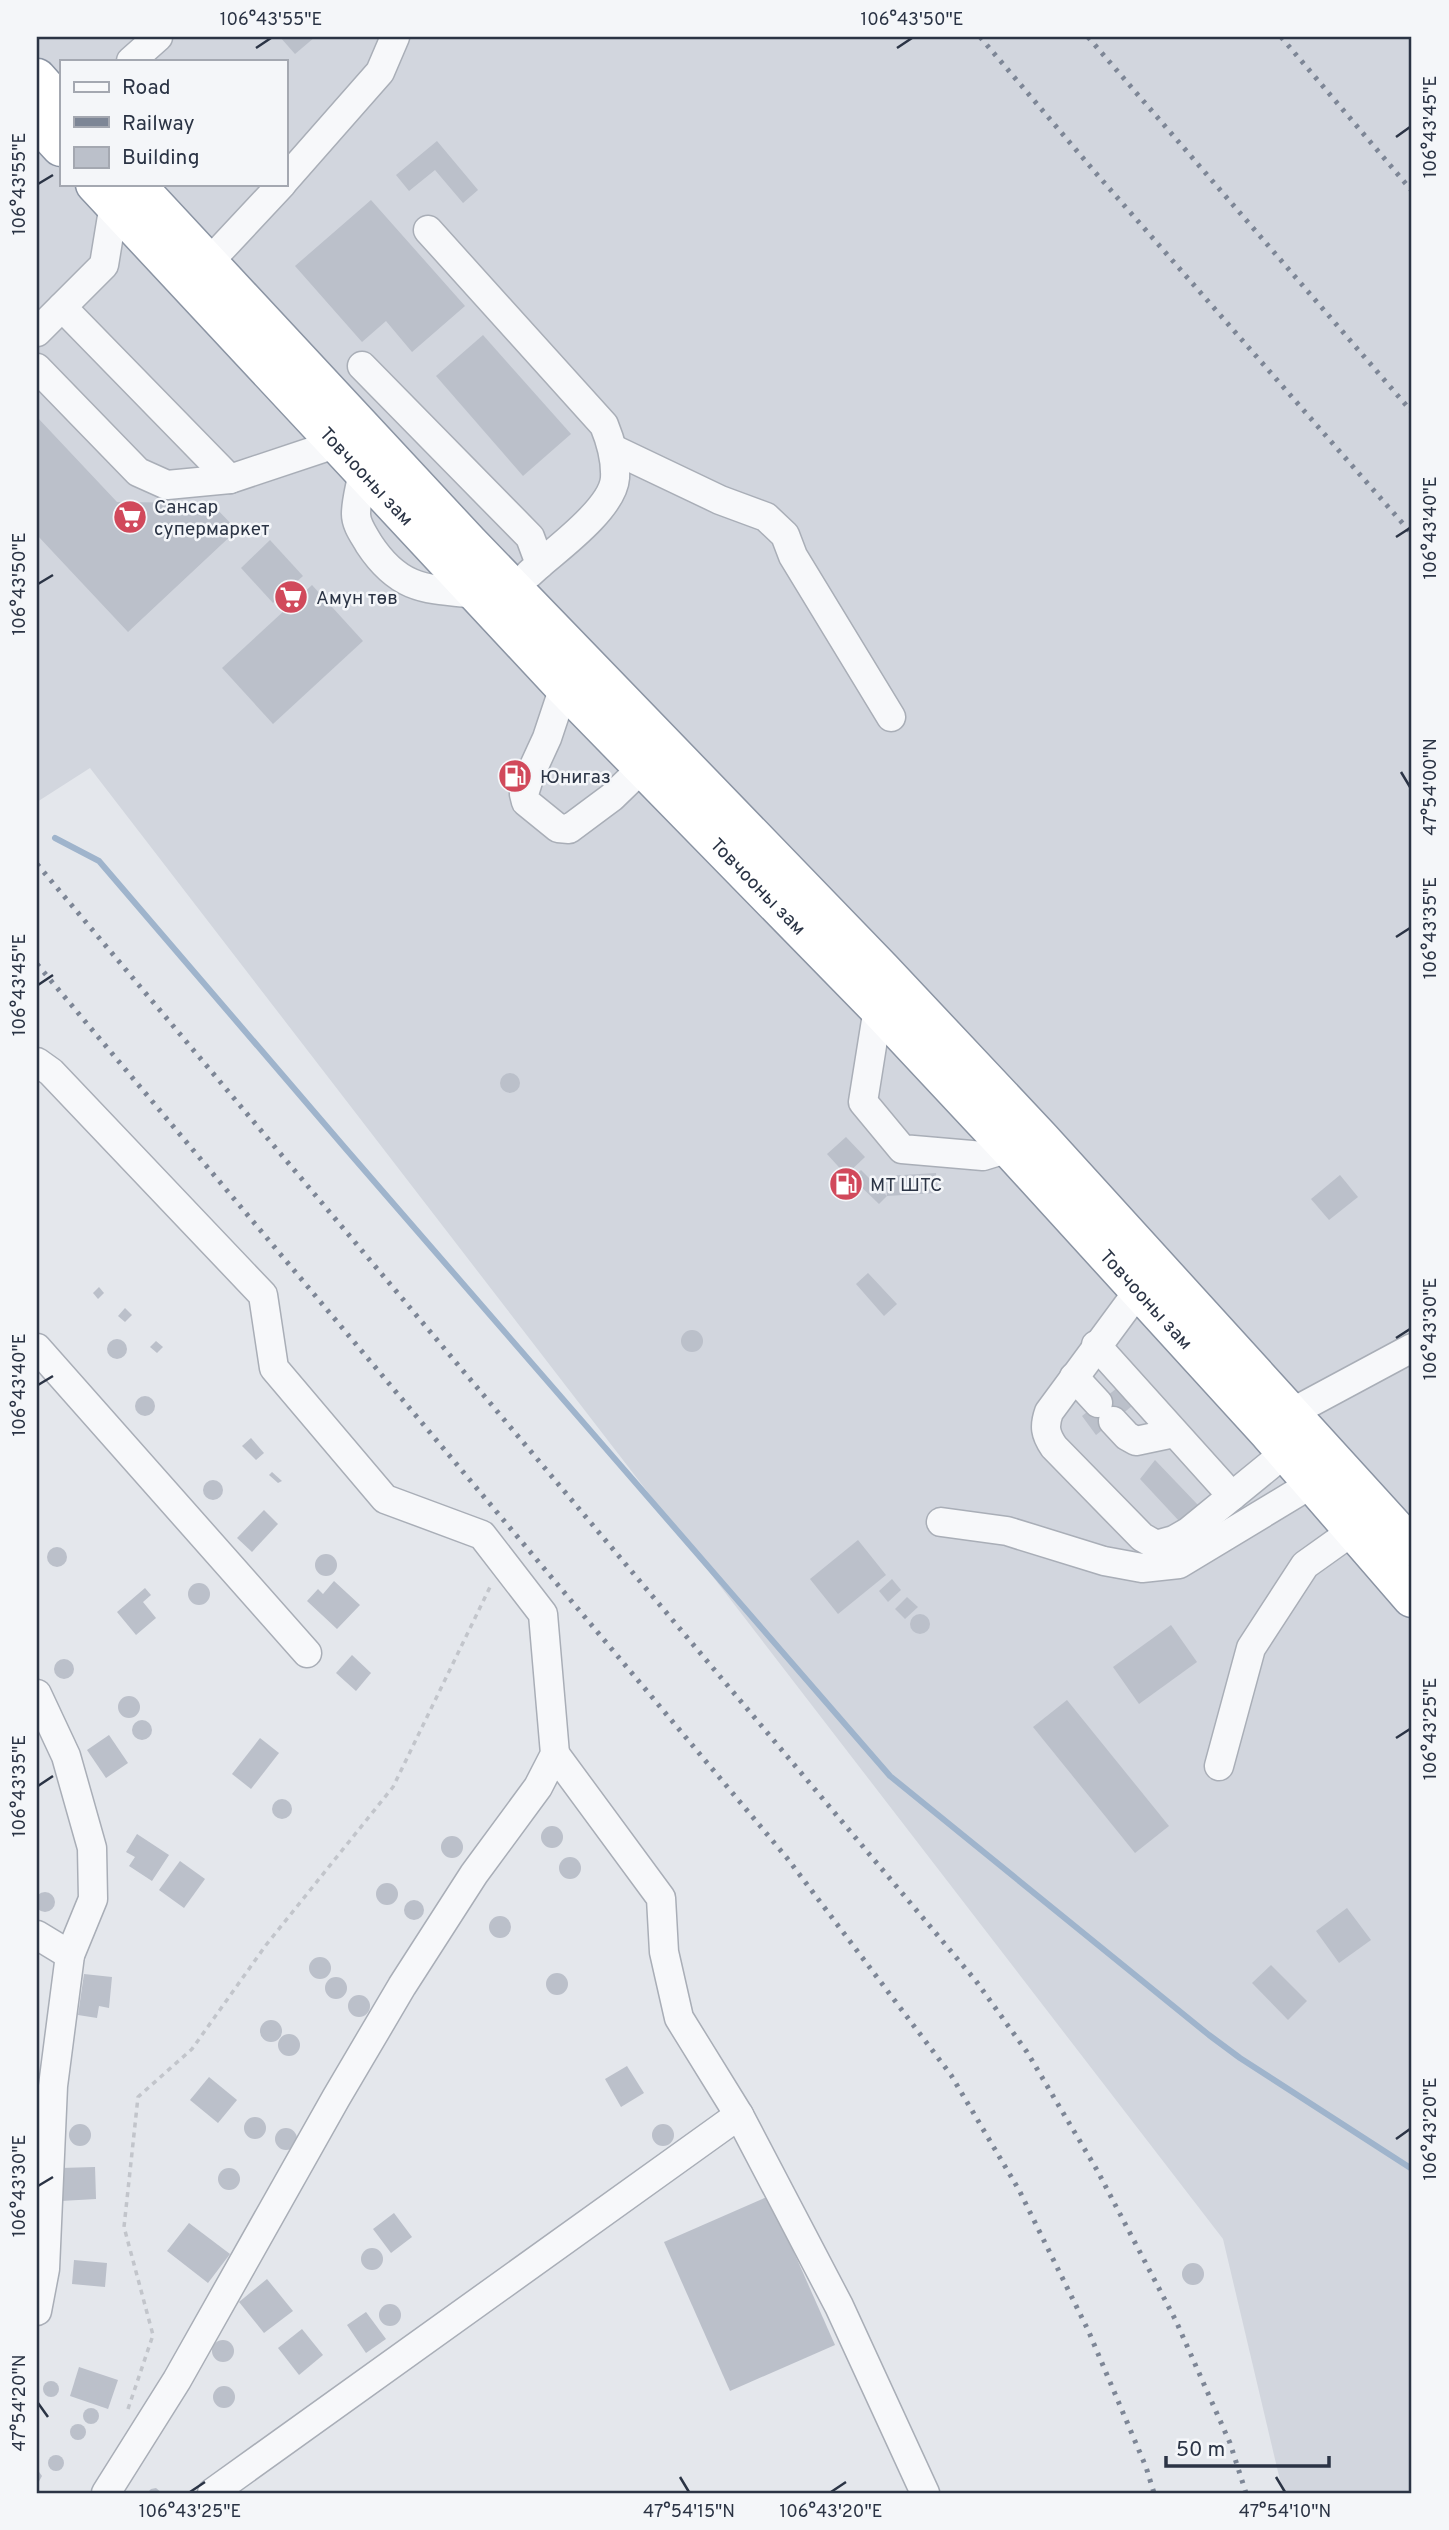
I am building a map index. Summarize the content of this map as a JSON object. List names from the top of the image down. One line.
{"streets":{"highway":["Товчооны зам"]},"places":{"supermarket":["Сансар супермаркет","Амун төв"],"fuel station":["Юнигаз","MT ШТС"]},"legend":["Road","Railway","Building"],"scale_bar":"50 m","coordinates":["106°43'55\"E","106°43'50\"E","106°43'45\"E","106°43'40\"E","47°54'00\"N","106°43'35\"E","106°43'30\"E","106°43'25\"E","106°43'20\"E","47°54'20\"N","47°54'15\"N","47°54'10\"N"]}
